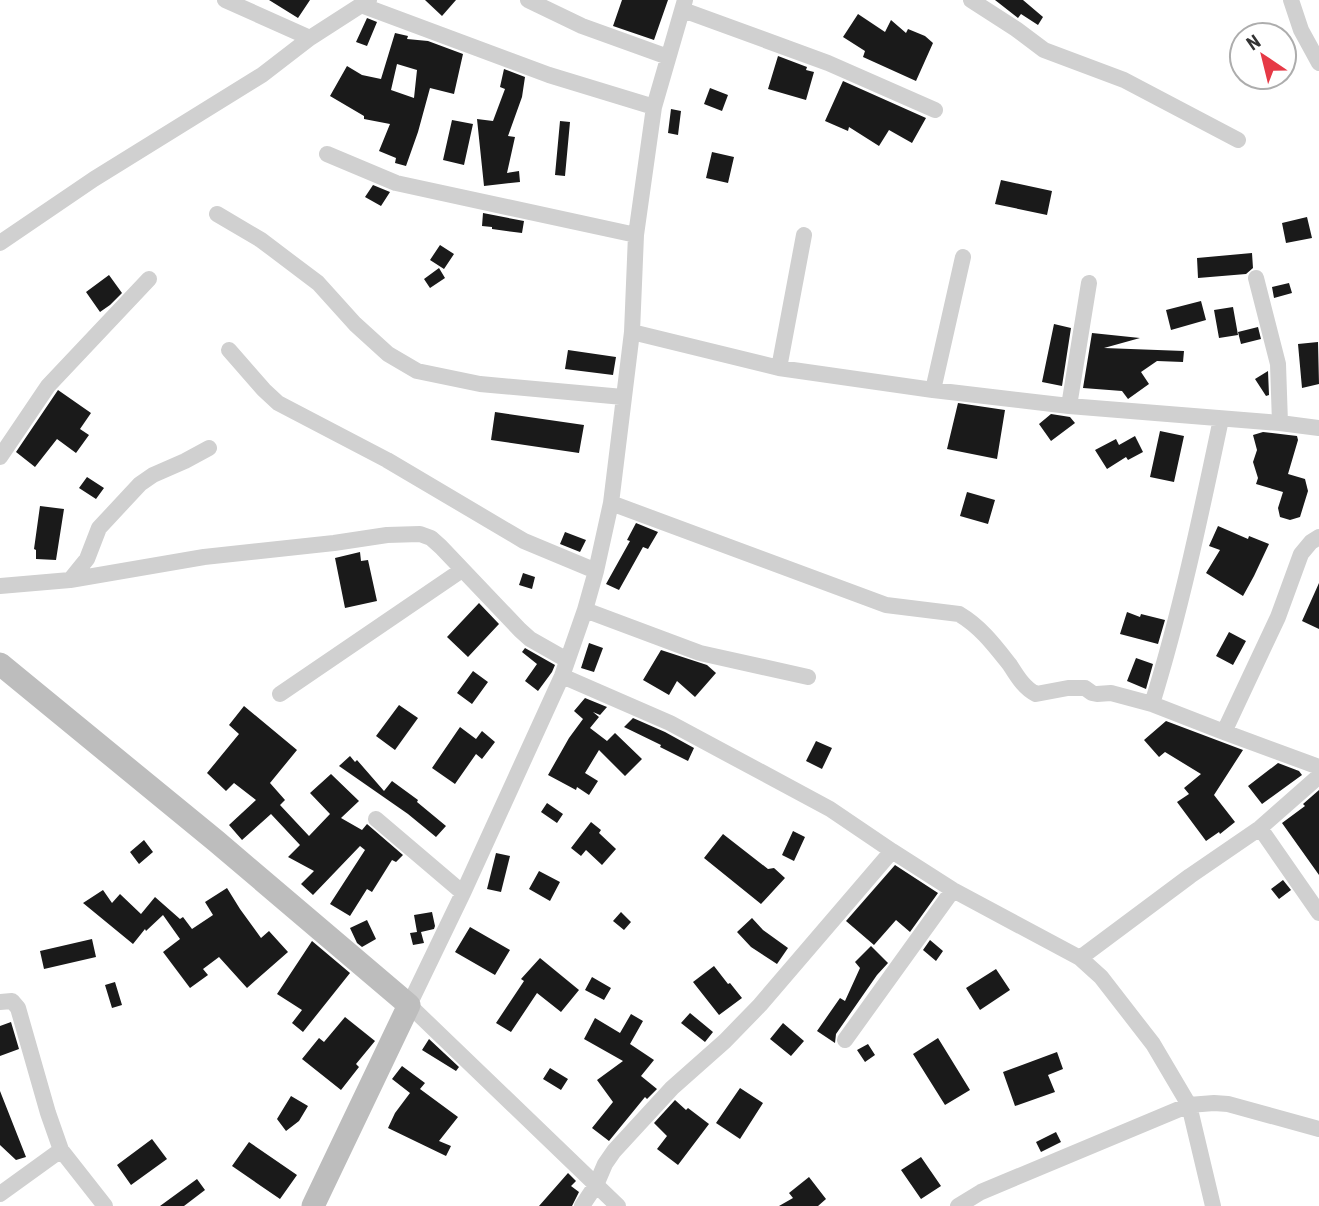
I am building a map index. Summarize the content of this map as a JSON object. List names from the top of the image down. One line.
{"north":"top left"}
